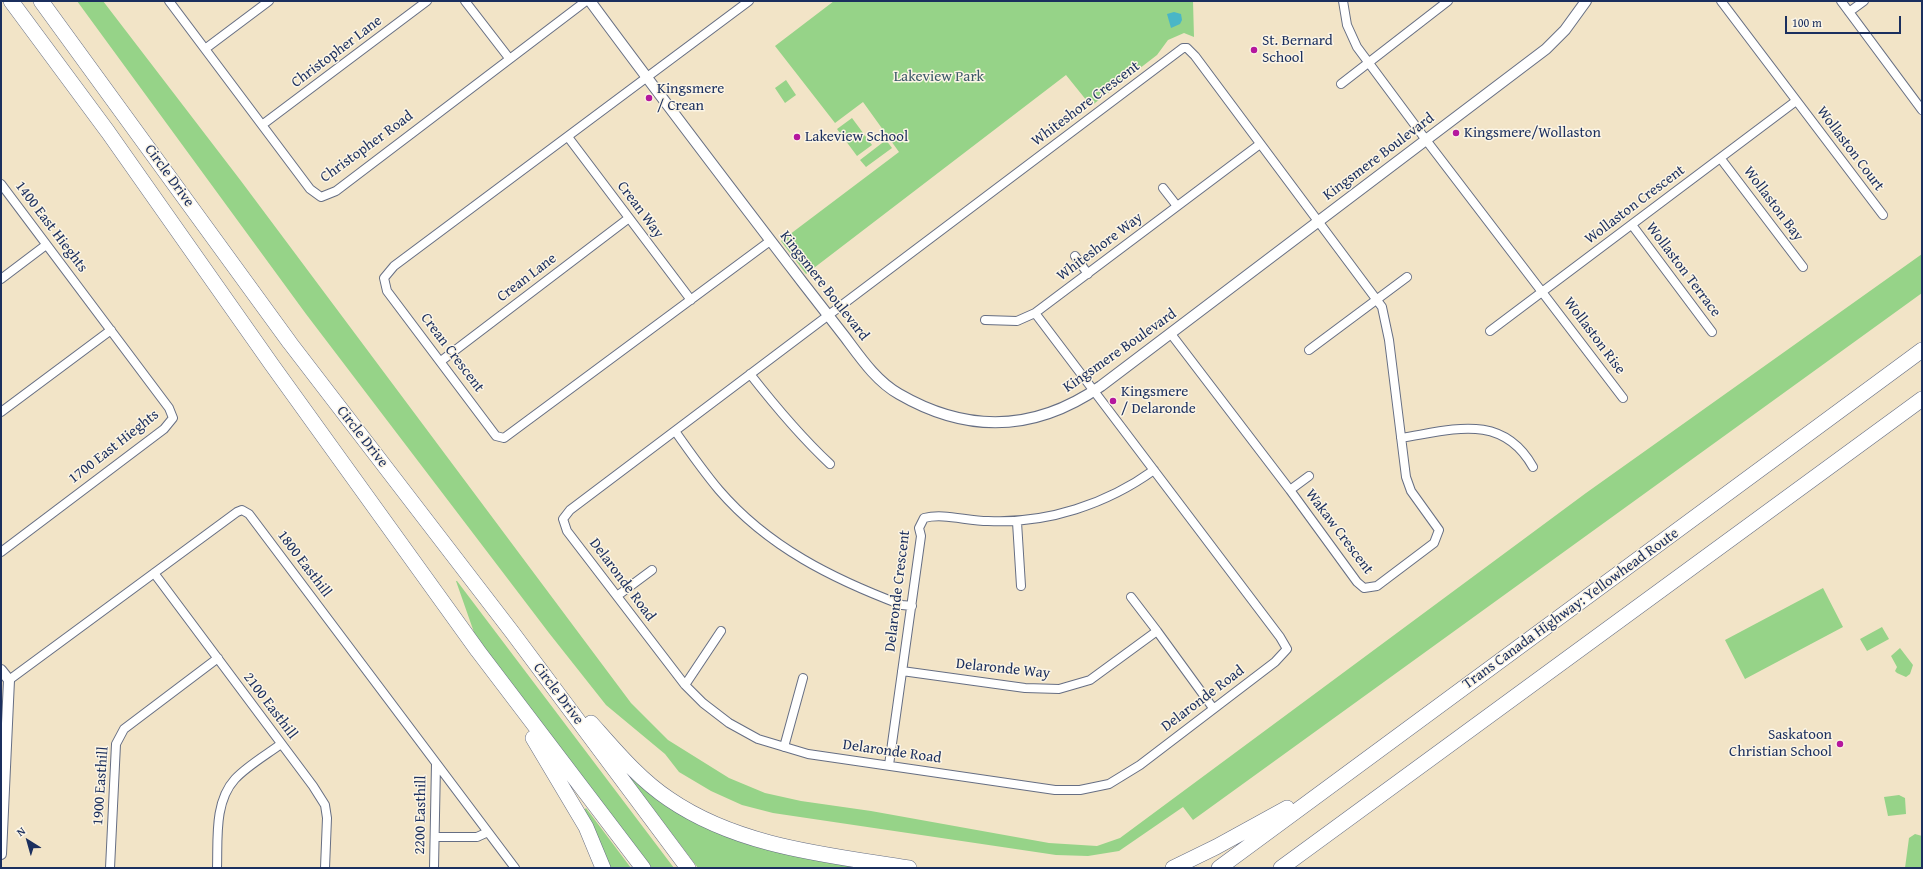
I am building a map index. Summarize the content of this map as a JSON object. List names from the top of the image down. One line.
{"streets":{"highway":["Circle Drive","Trans Canada Highway: Yellowhead Route"],"street":["Christopher Lane","Whiteshore Crescent","Christopher Road","Wollaston Court","Kingsmere Boulevard","Wollaston Bay","Wollaston Crescent","Crean Way","1400 East Hieghts","Whiteshore Way","Wollaston Terrace","Crean Lane","Wollaston Rise","Crean Crescent","1700 East Hieghts","Wakaw Crescent","1800 Easthill","Delaronde Road","Delaronde Crescent","Delaronde Way","2100 Easthill","1900 Easthill","2200 Easthill"]},"crossings":[["Christopher Lane","Christopher Road"],["Whiteshore Crescent","Kingsmere Boulevard"],["Whiteshore Crescent","Whiteshore Way"],["Whiteshore Crescent","Wakaw Crescent"],["Whiteshore Crescent","Delaronde Road"],["Wollaston Court","Wollaston Crescent"],["Kingsmere Boulevard","Crean Crescent"],["Kingsmere Boulevard","Wakaw Crescent"],["Kingsmere Boulevard","Delaronde Road"],["Wollaston Bay","Wollaston Crescent"],["Wollaston Crescent","Wollaston Terrace"],["Wollaston Crescent","Wollaston Rise"],["Crean Way","Crean Lane"],["Crean Way","Crean Crescent"],["1400 East Hieghts","1700 East Hieghts"],["Crean Lane","Crean Crescent"],["1800 Easthill","2100 Easthill"],["1800 Easthill","2200 Easthill"],["Delaronde Road","Delaronde Crescent"],["Delaronde Crescent","Delaronde Way"],["2100 Easthill","1900 Easthill"]],"parks":["Lakeview Park"],"places":["St. Bernard School","Kingsmere / Crean","Kingsmere/Wollaston","Lakeview School","Kingsmere / Delaronde","Saskatoon Christian School"],"scale_bar":"100 m","north":"top left"}
